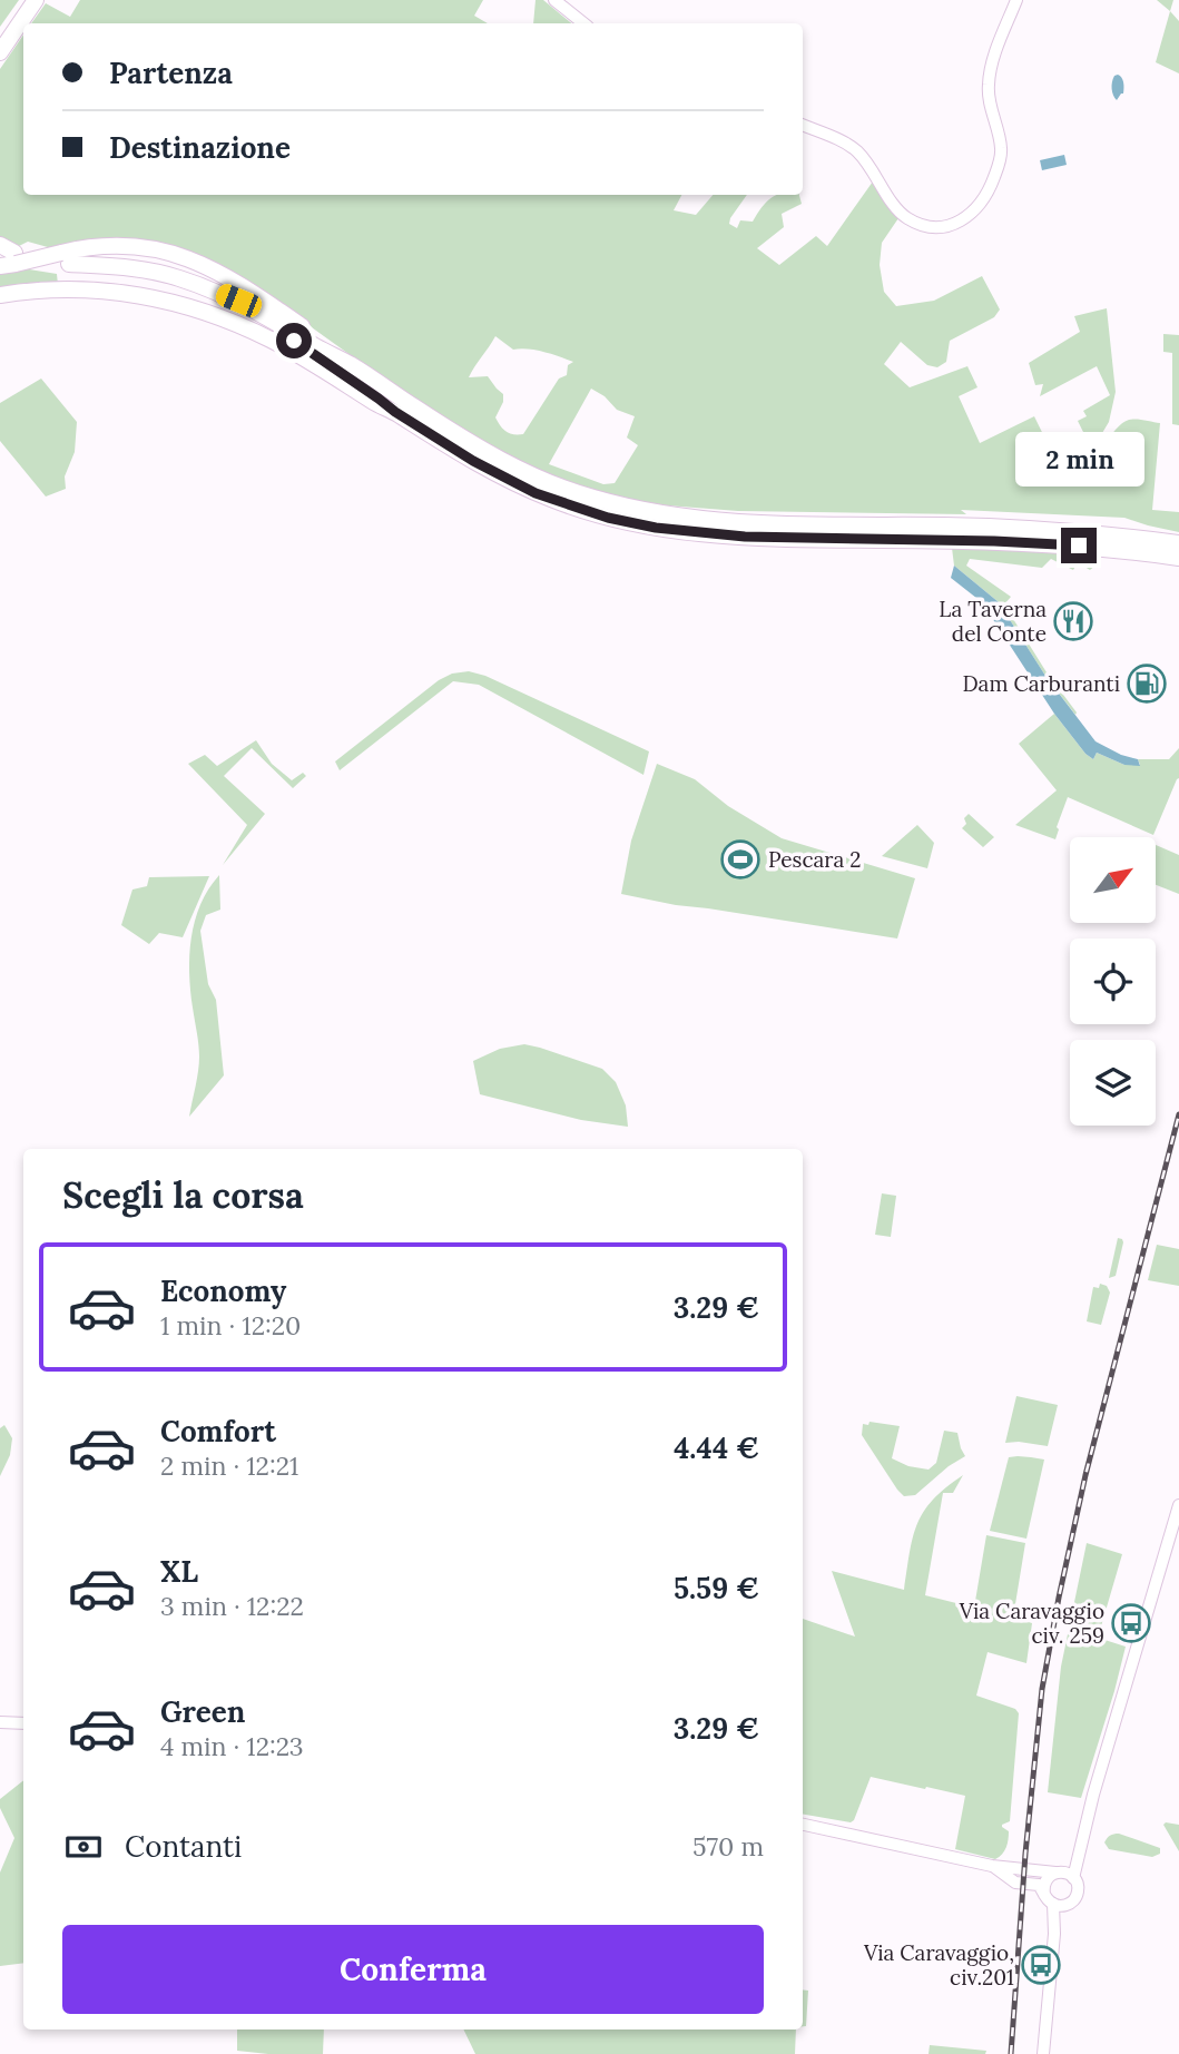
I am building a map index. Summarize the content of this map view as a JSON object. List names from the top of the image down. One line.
{"places":{"restaurant":["La Taverna del Conte"],"fuel station":["Dam Carburanti"],"sports":["Pescara 2"],"bus stop":["Via Caravaggio civ. 259","Via Caravaggio, civ.201"]},"north":"top right","page":{"banner":["Partenza","Destinazione"],"bubble":"2 min","heading":"Scegli la corsa","list":[{"name":"Economy","note":"1 min · 12:20","value":"3.29 €"},{"name":"Comfort","note":"2 min · 12:21","value":"4.44 €"},{"name":"XL","note":"3 min · 12:22","value":"5.59 €"},{"name":"Green","note":"4 min · 12:23","value":"3.29 €"}],"pay":["Contanti","570 m"],"buttons":"Conferma"}}
